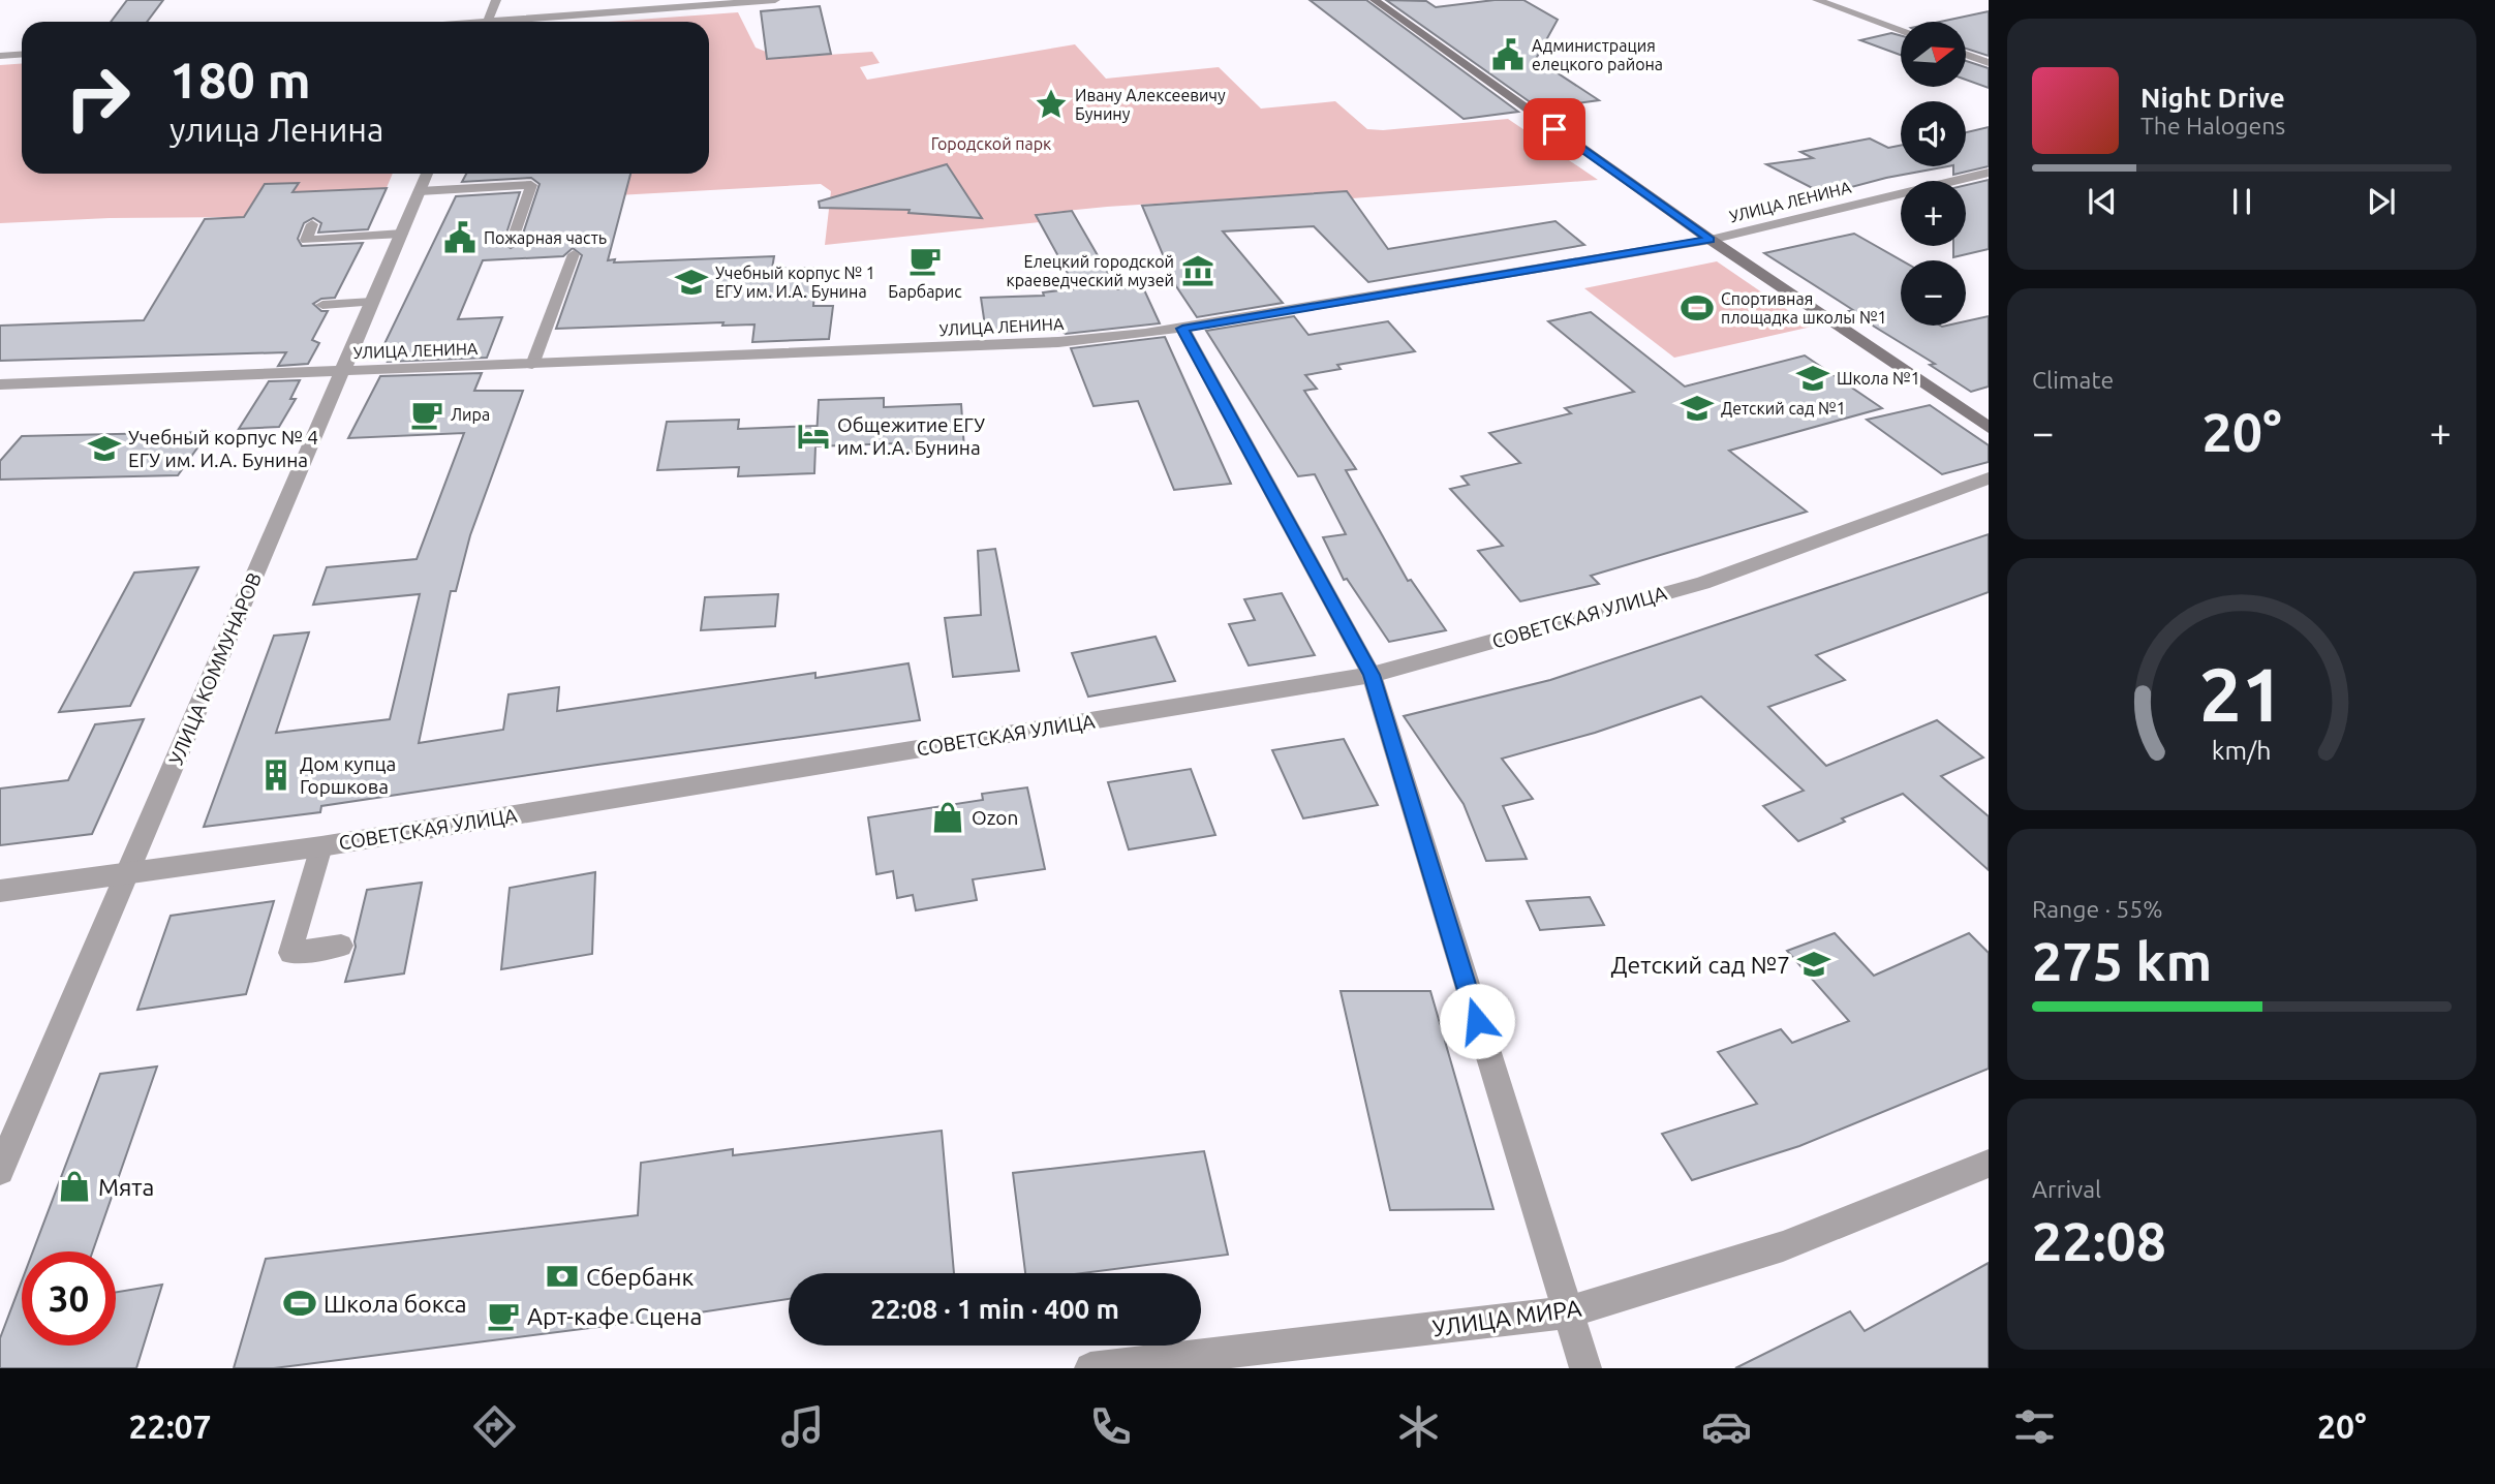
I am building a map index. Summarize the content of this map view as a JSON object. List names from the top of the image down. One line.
{"streets":{"street":["УЛИЦА ЛЕНИНА","СОВЕТСКАЯ УЛИЦА","УЛИЦА КОММУНАРОВ","УЛИЦА МИРА"]},"crossings":[["УЛИЦА ЛЕНИНА","УЛИЦА КОММУНАРОВ"],["СОВЕТСКАЯ УЛИЦА","УЛИЦА КОММУНАРОВ"]],"parks":["Городской парк"],"places":{"public building":["Администрация елецкого района","Пожарная часть"],"place":["Ивану Алексеевичу Бунину"],"cafe":["Барбарис","Лира","Арт-кафе Сцена"],"museum":["Елецкий городской краеведческий музей"],"school or university":["Учебный корпус № 1 ЕГУ им. И.А. Бунина","Школа №1","Детский сад №1","Учебный корпус № 4 ЕГУ им. И.А. Бунина","Детский сад №7"],"sports":["Спортивная площадка школы №1","Школа бокса"],"hotel":["Общежитие ЕГУ им. И.А. Бунина"],"building":["Дом купца Горшкова"],"shop":["Ozon","Мята"],"bank":["Сбербанк"]},"north":"right","page":{"map_buttons":["+","−"],"turn":["180 m","улица Ленина"],"song":["Night Drive","The Halogens"],"tile":["Climate",["Range · 55%","275 km"],["Arrival","22:08"]],"heat":["−","20°","+"],"limit":"30","trip":"22:08 · 1 min · 400 m","tabs":["22:07","20°"],"gauge":["21","km/h"]}}
